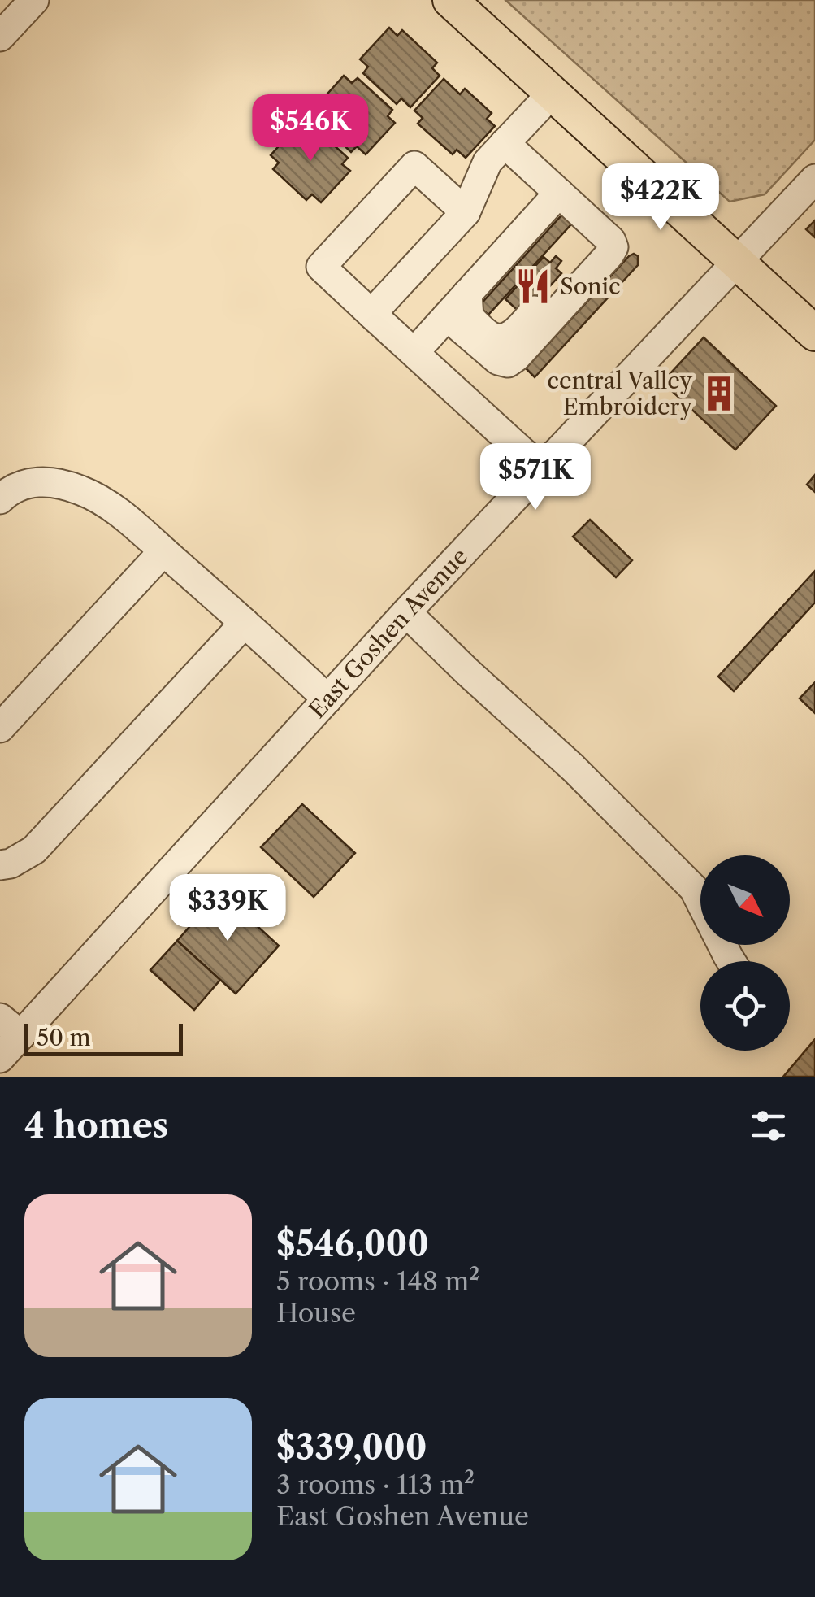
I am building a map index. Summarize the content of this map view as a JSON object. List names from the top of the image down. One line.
{"streets":{"street":["East Goshen Avenue"]},"places":{"restaurant":["Sonic"],"building":["central Valley Embroidery"]},"scale_bar":"50 m","north":"bottom right","page":{"price":["$546K","$422K","$571K","$339K"],"scale":"50 m","heading":"4 homes","list":[{"name":"$546,000","note":"5 rooms · 148 m² · House"},{"name":"$339,000","note":"3 rooms · 113 m² · East Goshen Avenue"}]}}
